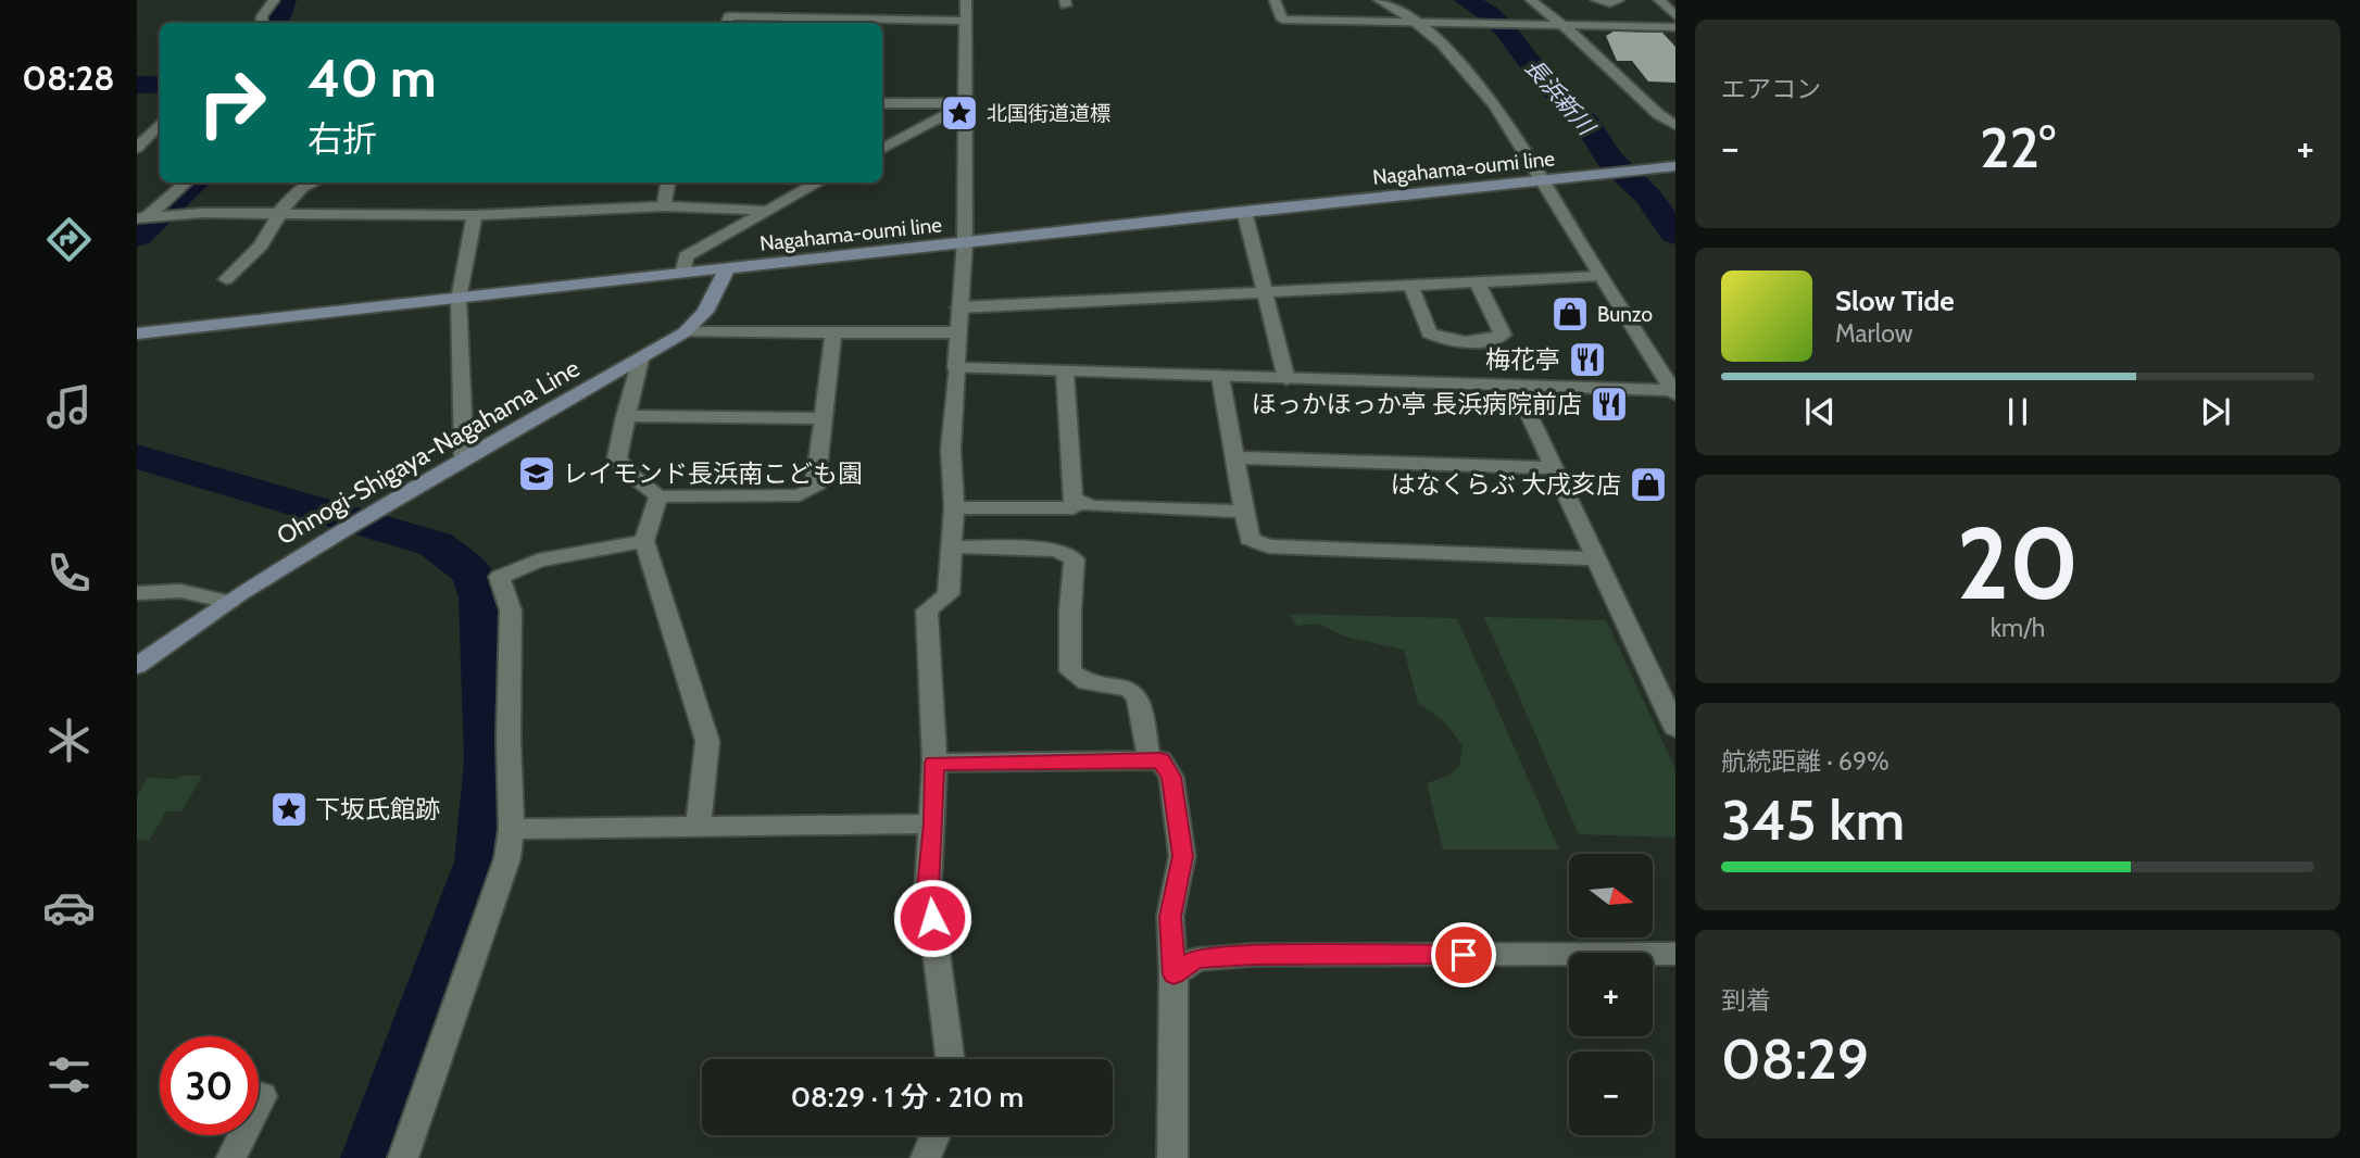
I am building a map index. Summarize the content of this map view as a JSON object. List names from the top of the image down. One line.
{"streets":{"main road":["Nagahama-oumi line","Ohnogi-Shigaya-Nagahama Line"]},"crossings":[["Nagahama-oumi line","Ohnogi-Shigaya-Nagahama Line"]],"water":["長浜新川"],"places":{"place":["北国街道道標","下坂氏館跡"],"shop":["Bunzo","はなくらぶ 大戌亥店"],"restaurant":["梅花亭","ほっかほっか亭 長浜病院前店"],"school or university":["レイモンド長浜南こども園"]},"north":"right","page":{"tabs":"08:28","tile":["エアコン",["20","km/h"],["航続距離 · 69%","345 km"],["到着","08:29"]],"turn":["40 m","右折"],"heat":["−","22°","+"],"song":["Slow Tide","Marlow"],"map_buttons":["+","−"],"limit":"30","trip":"08:29 · 1 分 · 210 m"}}
